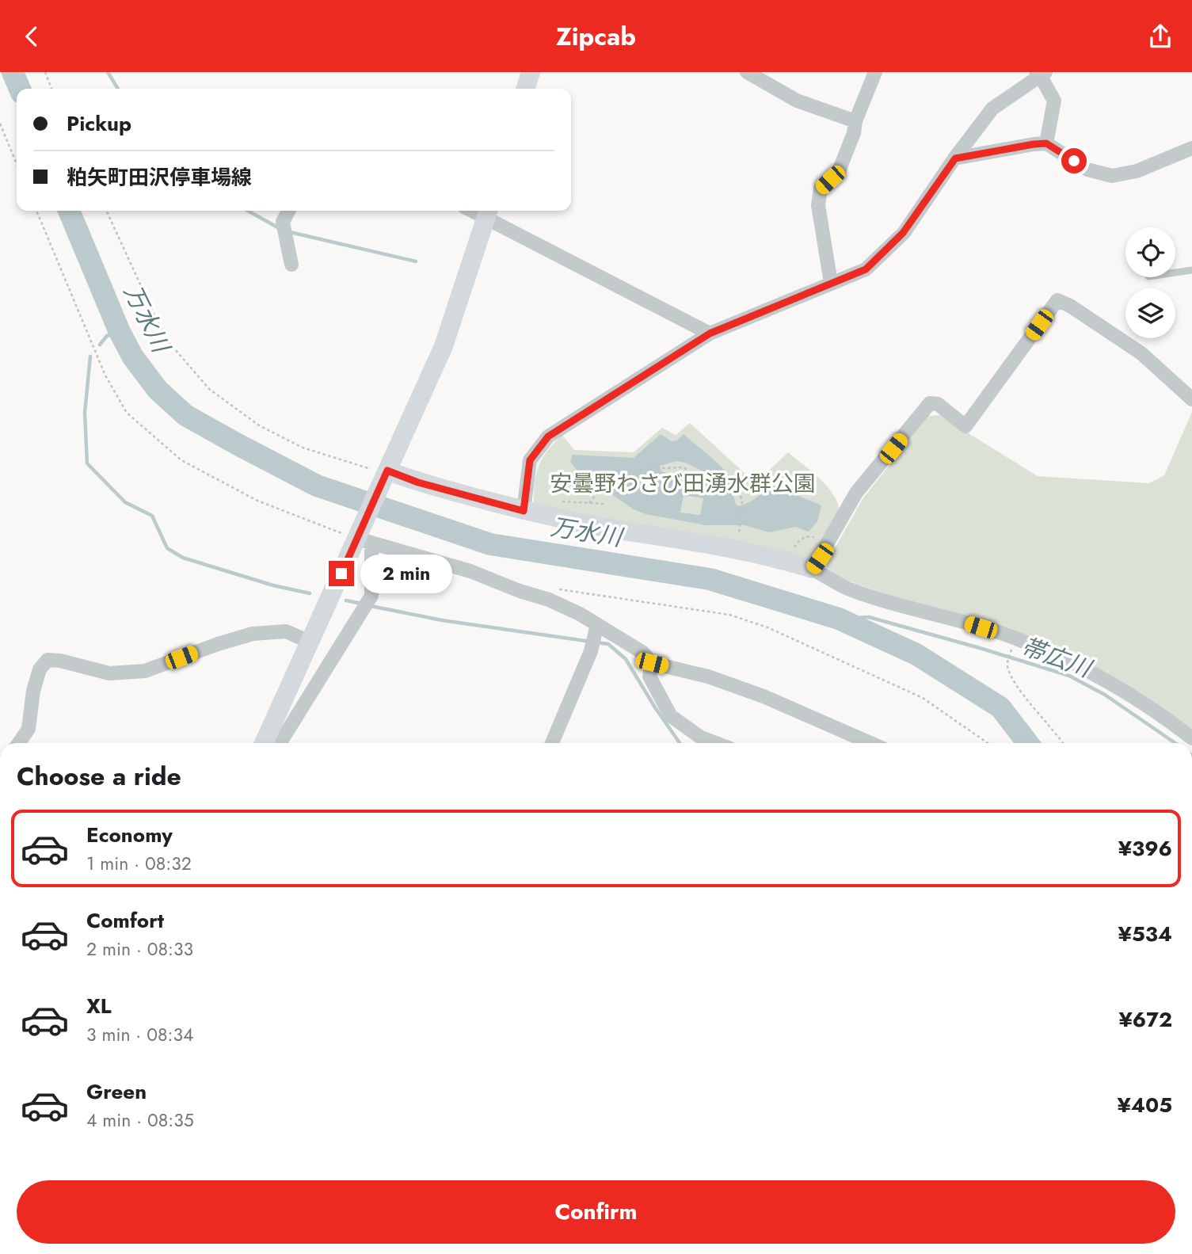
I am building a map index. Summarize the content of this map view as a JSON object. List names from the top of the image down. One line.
{"water":["万水川","帯広川"],"parks":["安曇野わさび田湧水群公園"],"page":{"header":"Zipcab","banner":["Pickup","粕矢町田沢停車場線"],"bubble":"2 min","heading":"Choose a ride","list":[{"name":"Economy","note":"1 min · 08:32","value":"¥396"},{"name":"Comfort","note":"2 min · 08:33","value":"¥534"},{"name":"XL","note":"3 min · 08:34","value":"¥672"},{"name":"Green","note":"4 min · 08:35","value":"¥405"}],"buttons":"Confirm"}}
